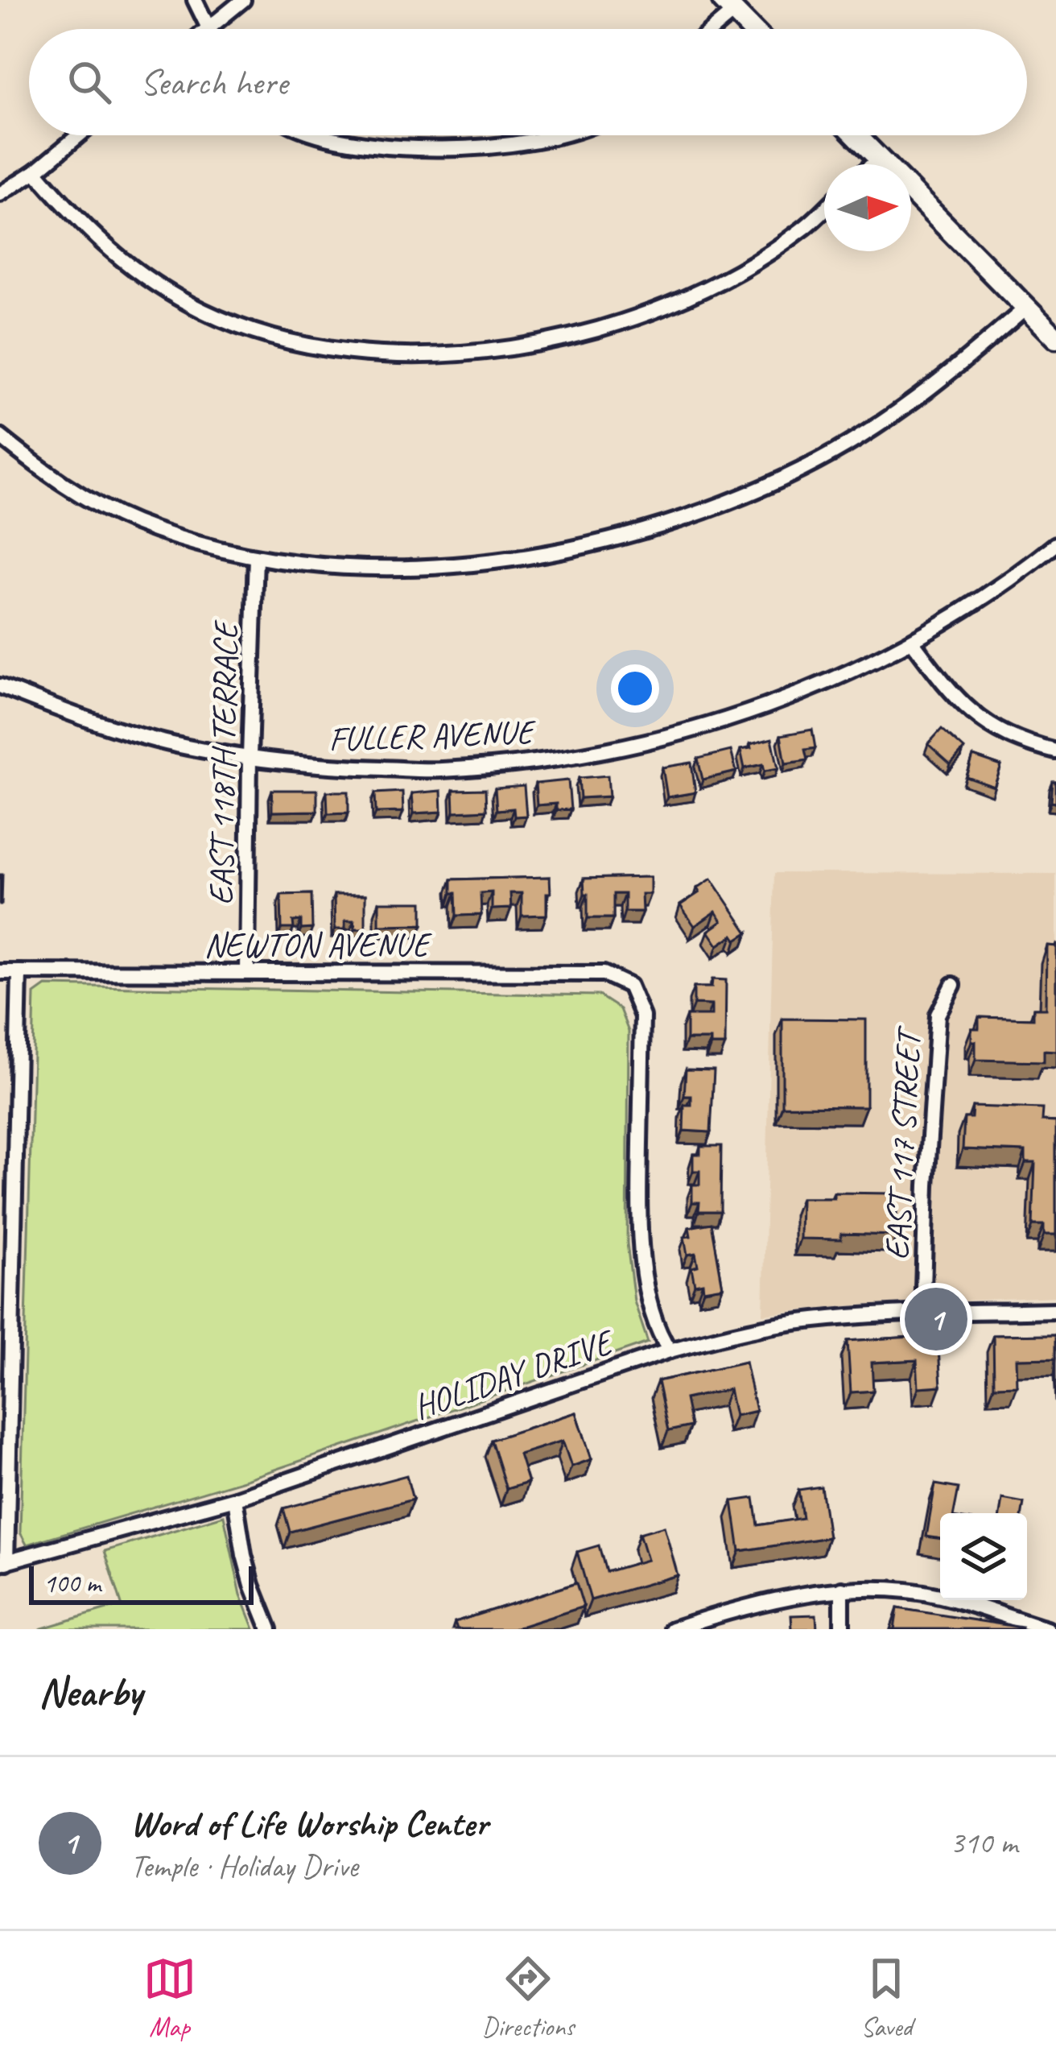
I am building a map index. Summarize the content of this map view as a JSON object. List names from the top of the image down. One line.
{"streets":{"street":["FULLER AVENUE","EAST 118TH TERRACE","NEWTON AVENUE","EAST 117 STREET","HOLIDAY DRIVE"]},"crossings":[["FULLER AVENUE","EAST 118TH TERRACE"],["EAST 118TH TERRACE","NEWTON AVENUE"],["NEWTON AVENUE","HOLIDAY DRIVE"],["EAST 117 STREET","HOLIDAY DRIVE"]],"scale_bar":"100 m","north":"right","page":{"search":"Search here","pins":"1","scale":"100 m","heading":"Nearby","list":[{"mark":"1","name":"Word of Life Worship Center","note":"Temple · Holiday Drive","value":"310 m"}],"nav":["Map","Directions","Saved"]}}
